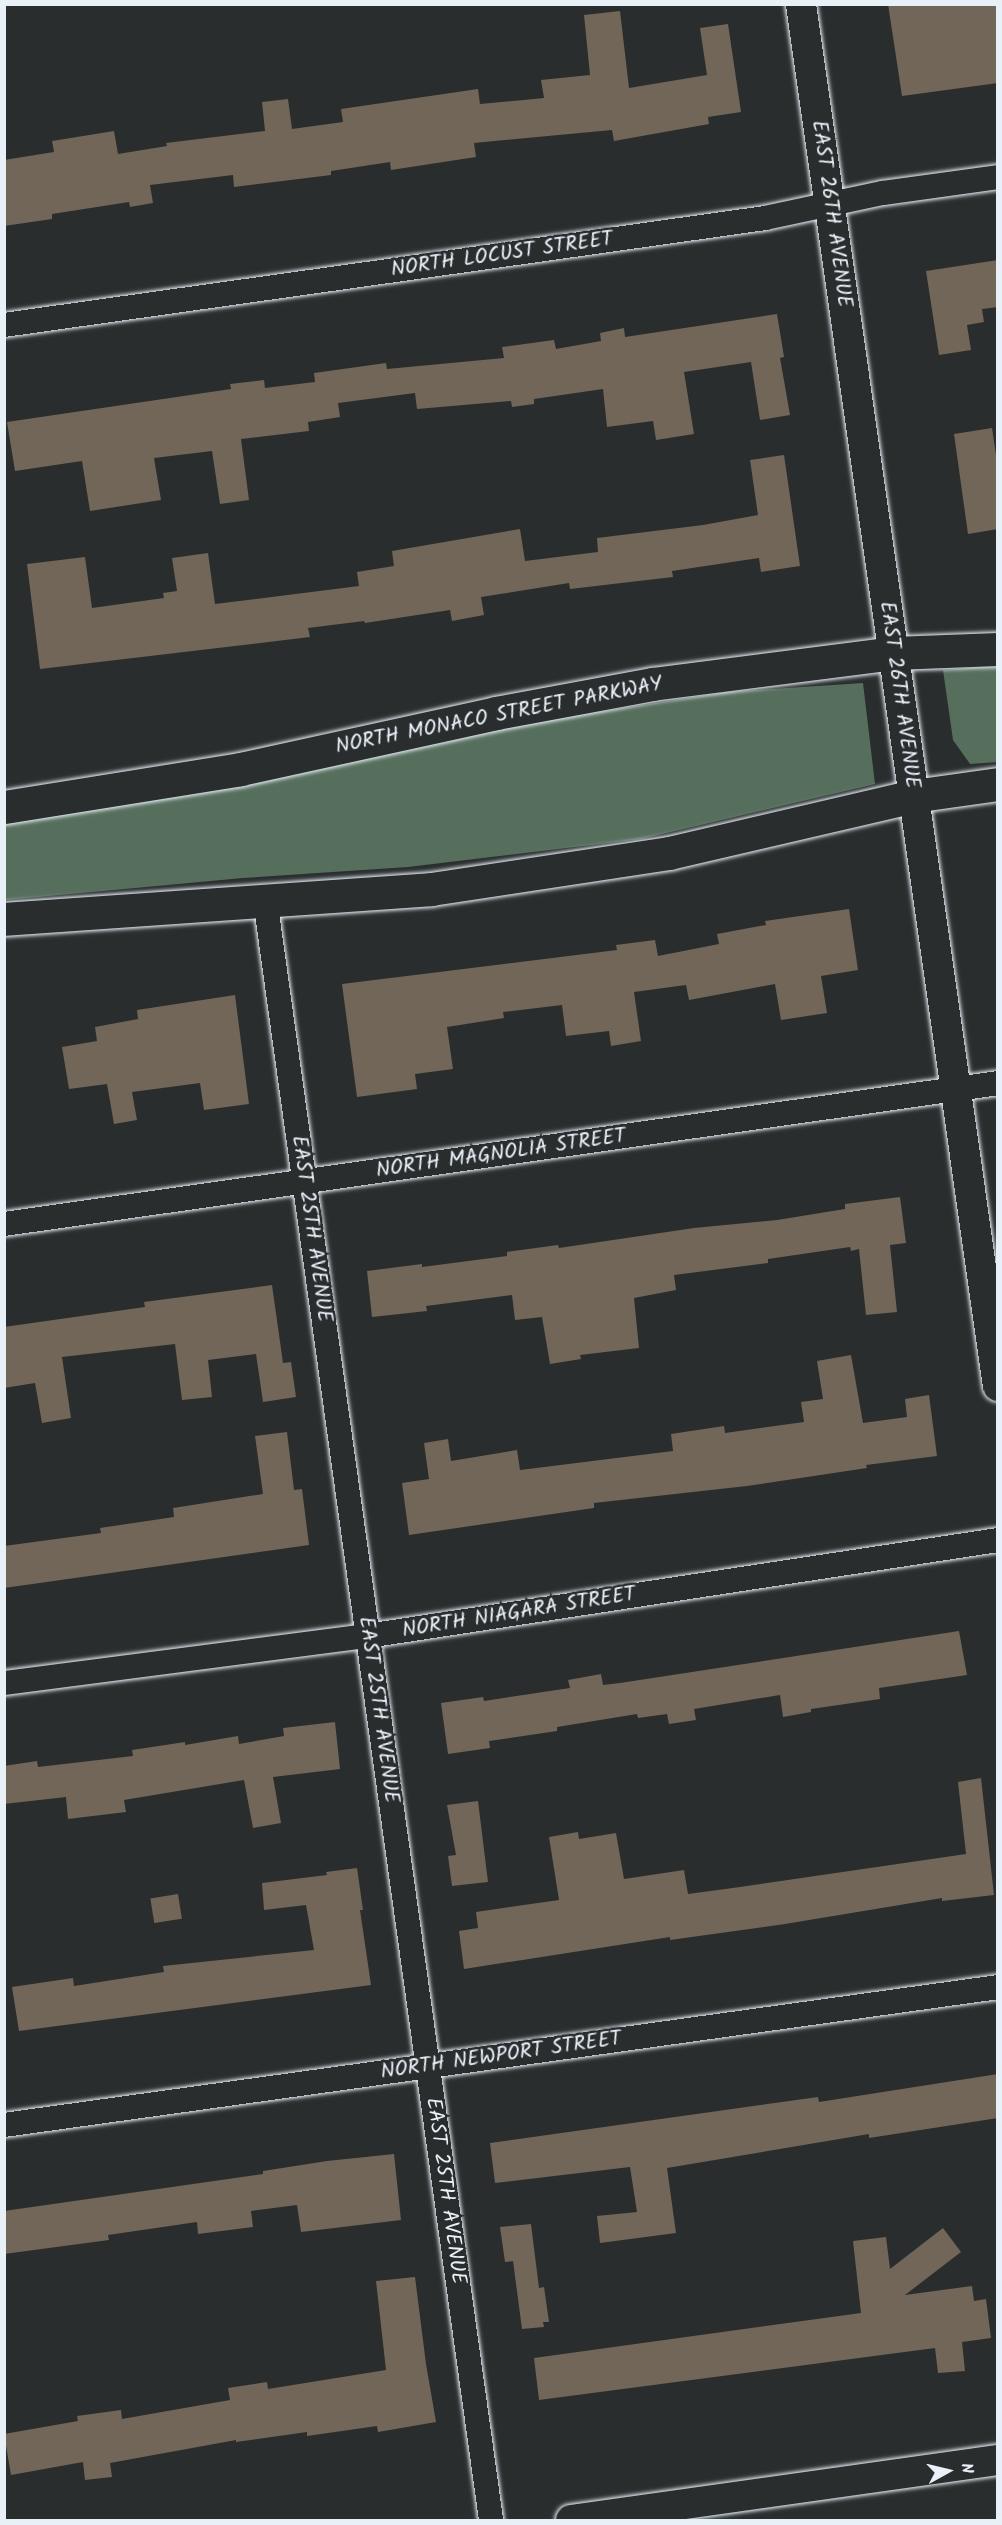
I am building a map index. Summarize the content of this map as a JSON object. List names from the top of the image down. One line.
{"streets":{"main road":["NORTH MONACO STREET PARKWAY"],"street":["EAST 26TH AVENUE","NORTH LOCUST STREET","NORTH MAGNOLIA STREET","EAST 25TH AVENUE","NORTH NIAGARA STREET","NORTH NEWPORT STREET"]},"crossings":[["EAST 26TH AVENUE","NORTH LOCUST STREET"],["EAST 26TH AVENUE","NORTH MONACO STREET PARKWAY"],["EAST 26TH AVENUE","NORTH MAGNOLIA STREET"],["NORTH MAGNOLIA STREET","EAST 25TH AVENUE"],["EAST 25TH AVENUE","NORTH NIAGARA STREET"],["EAST 25TH AVENUE","NORTH NEWPORT STREET"]],"north":"right"}
